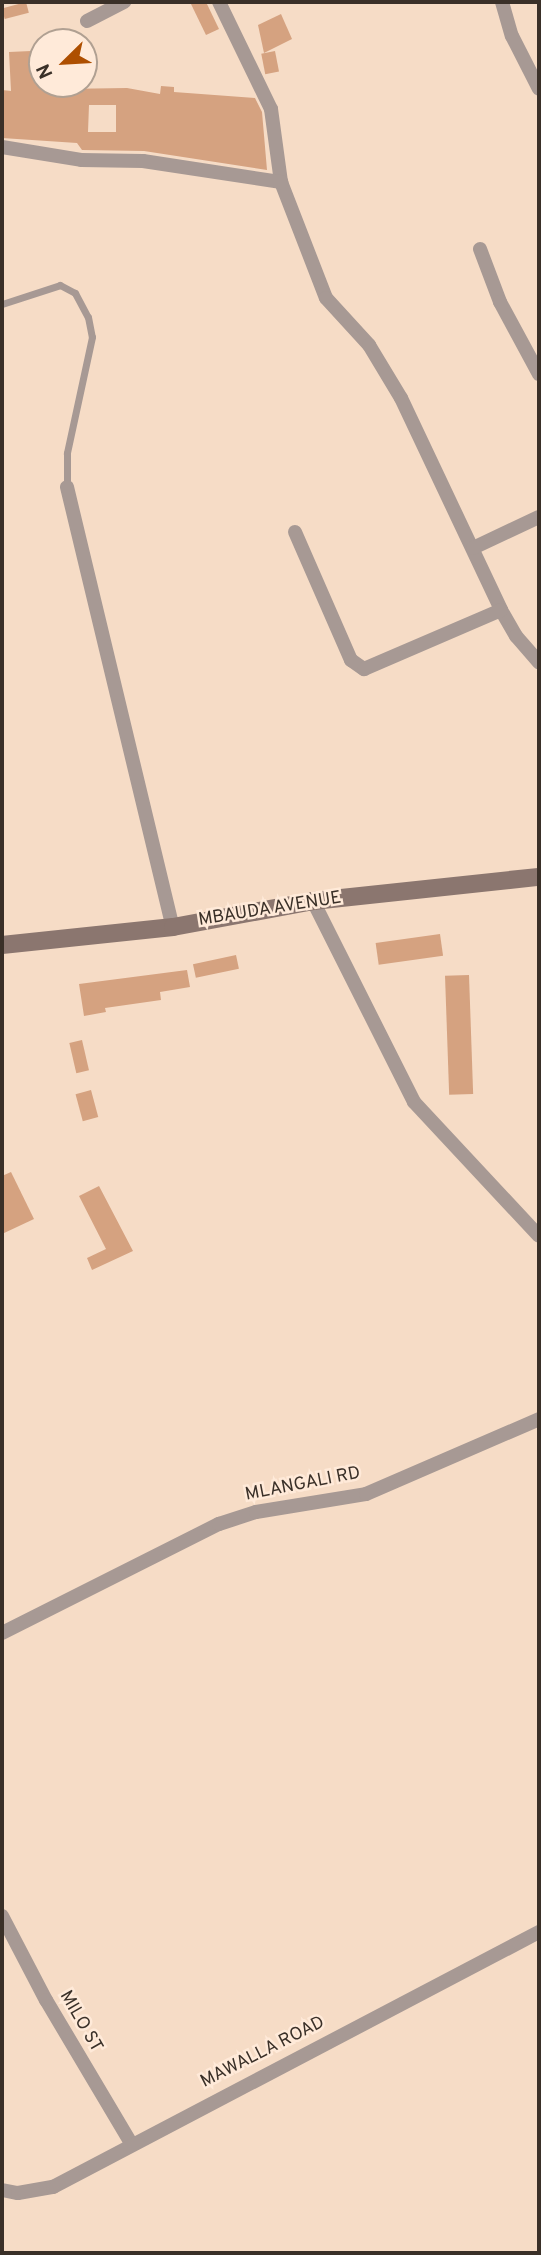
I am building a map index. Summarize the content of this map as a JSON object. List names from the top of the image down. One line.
{"streets":{"street":["MBAUDA AVENUE","MLANGALI RD","MILO ST","MAWALLA ROAD"]},"crossings":[["MILO ST","MAWALLA ROAD"]],"north":"bottom left"}
